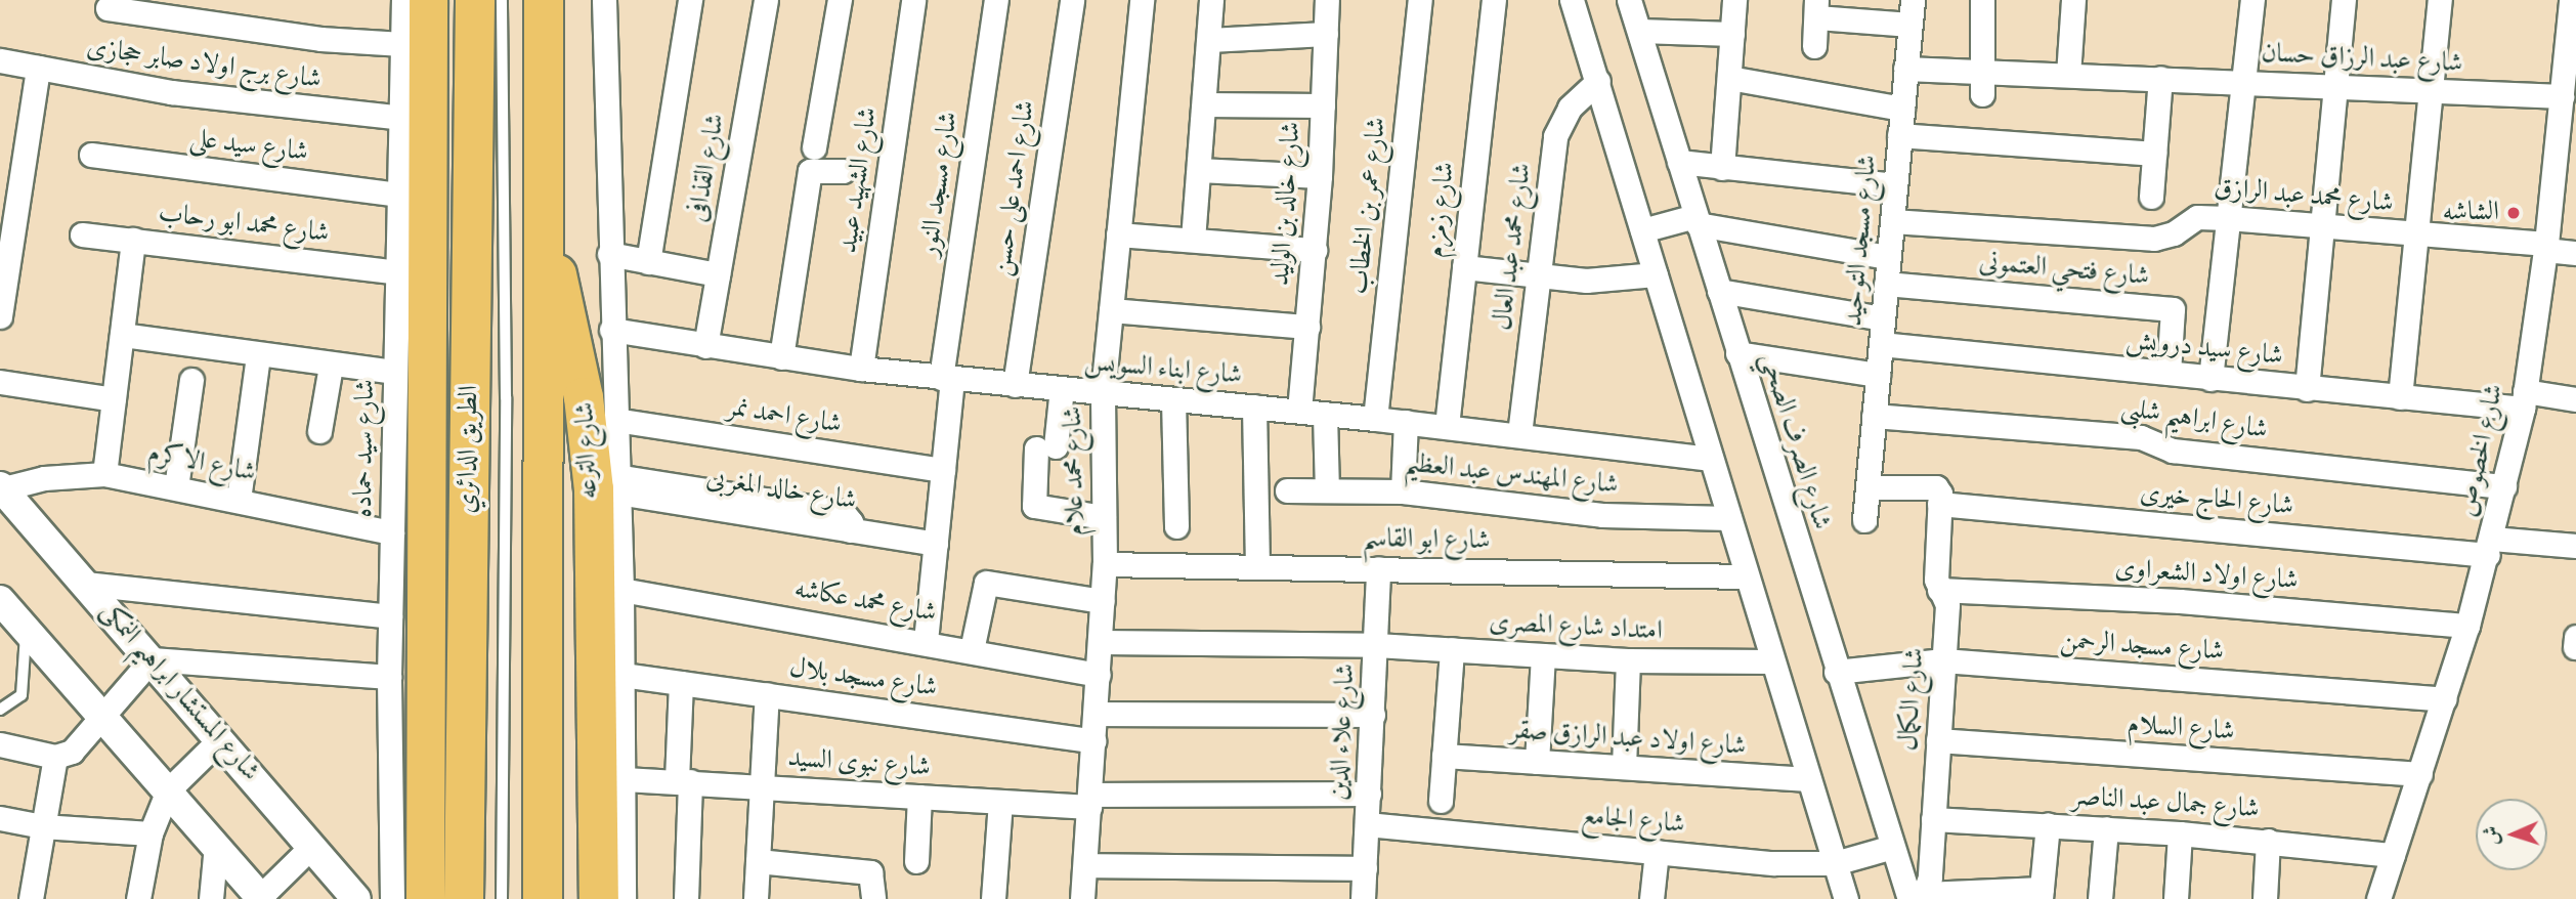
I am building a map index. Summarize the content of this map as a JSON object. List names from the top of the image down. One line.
{"streets":{"highway":["الطريق الدائري"],"street":["شارع عبد الرزاق حسان","شارع برج اولاد صابر حجازى","شارع سيد على","شارع القذافى","شارع الشهيد عبيد","شارع مسجد النور","شارع احمد على حسن","شارع محمد عبد الرازق","شارع خالد بن الوليد","شارع عمر بن الخطاب","شارع زمزم","شارع محمد ابو رحاب","شارع مسجد التوحيد","شارع محمد عبد العال","شارع فتحي العتمونى","شارع سيد درويش","شارع ابناء السويس","شارع احمد نمر","شارع ابراهيم شلبى","شارع الصرف الصحي","شارع سيد حماده","شارع الترعه","شارع الخصوص","شارع الاكرم","شارع محمد علام","شارع المهندس عبد العظيم","شارع خالد المغربى","شارع الحاج خيرى","شارع ابو القاسم","شارع اولاد الشعراوى","شارع محمد عكاشه","امتداد شارع المصرى","شارع مسجد الرحمن","شارع مسجد بلال","شارع المستشار ابراهيم النمكى","شارع الكمال","شارع السلام","شارع علاء الدين","شارع اولاد عبد الرازق صقر","شارع نبوى السيد","شارع جمال عبد الناصر","شارع الجامع"]},"crossings":[["شارع عبد الرزاق حسان","شارع مسجد التوحيد"],["شارع عبد الرزاق حسان","شارع الخصوص"],["شارع برج اولاد صابر حجازى","شارع سيد حماده"],["شارع سيد على","شارع سيد حماده"],["شارع القذافى","شارع ابناء السويس"],["شارع الشهيد عبيد","شارع ابناء السويس"],["شارع مسجد النور","شارع ابناء السويس"],["شارع مسجد النور","شارع احمد نمر"],["شارع مسجد النور","شارع خالد المغربى"],["شارع مسجد النور","شارع محمد عكاشه"],["شارع احمد على حسن","شارع ابناء السويس"],["شارع محمد عبد الرازق","شارع مسجد التوحيد"],["شارع محمد عبد الرازق","شارع الخصوص"],["شارع خالد بن الوليد","شارع ابناء السويس"],["شارع عمر بن الخطاب","شارع ابناء السويس"],["شارع زمزم","شارع ابناء السويس"],["شارع محمد ابو رحاب","شارع سيد حماده"],["شارع مسجد التوحيد","شارع فتحي العتمونى"],["شارع مسجد التوحيد","شارع سيد درويش"],["شارع مسجد التوحيد","شارع ابراهيم شلبى"],["شارع محمد عبد العال","شارع ابناء السويس"],["شارع فتحي العتمونى","شارع سيد درويش"],["شارع سيد درويش","شارع الخصوص"],["شارع ابناء السويس","شارع الترعه"],["شارع ابناء السويس","شارع محمد علام"],["شارع احمد نمر","شارع الترعه"],["شارع ابراهيم شلبى","شارع الخصوص"],["شارع الصرف الصحي","شارع مسجد الرحمن"],["شارع الصرف الصحي","شارع الكمال"],["شارع الصرف الصحي","شارع الجامع"],["شارع سيد حماده","شارع الاكرم"],["شارع الترعه","شارع خالد المغربى"],["شارع الترعه","شارع محمد عكاشه"],["شارع الترعه","شارع مسجد بلال"],["شارع الترعه","شارع نبوى السيد"],["شارع الخصوص","شارع الحاج خيرى"],["شارع الخصوص","شارع اولاد الشعراوى"],["شارع الخصوص","شارع مسجد الرحمن"],["شارع الخصوص","شارع السلام"],["شارع الخصوص","شارع جمال عبد الناصر"],["شارع الاكرم","شارع المستشار ابراهيم النمكى"],["شارع محمد علام","شارع ابو القاسم"],["شارع محمد علام","شارع محمد عكاشه"],["شارع محمد علام","امتداد شارع المصرى"],["شارع محمد علام","شارع مسجد بلال"],["شارع محمد علام","شارع نبوى السيد"],["شارع الحاج خيرى","شارع الكمال"],["شارع ابو القاسم","شارع علاء الدين"],["شارع اولاد الشعراوى","شارع الكمال"],["امتداد شارع المصرى","شارع علاء الدين"],["شارع مسجد الرحمن","شارع الكمال"],["شارع الكمال","شارع السلام"],["شارع الكمال","شارع جمال عبد الناصر"],["شارع علاء الدين","شارع نبوى السيد"],["شارع علاء الدين","شارع الجامع"]],"places":["الشاشه"],"north":"left"}
